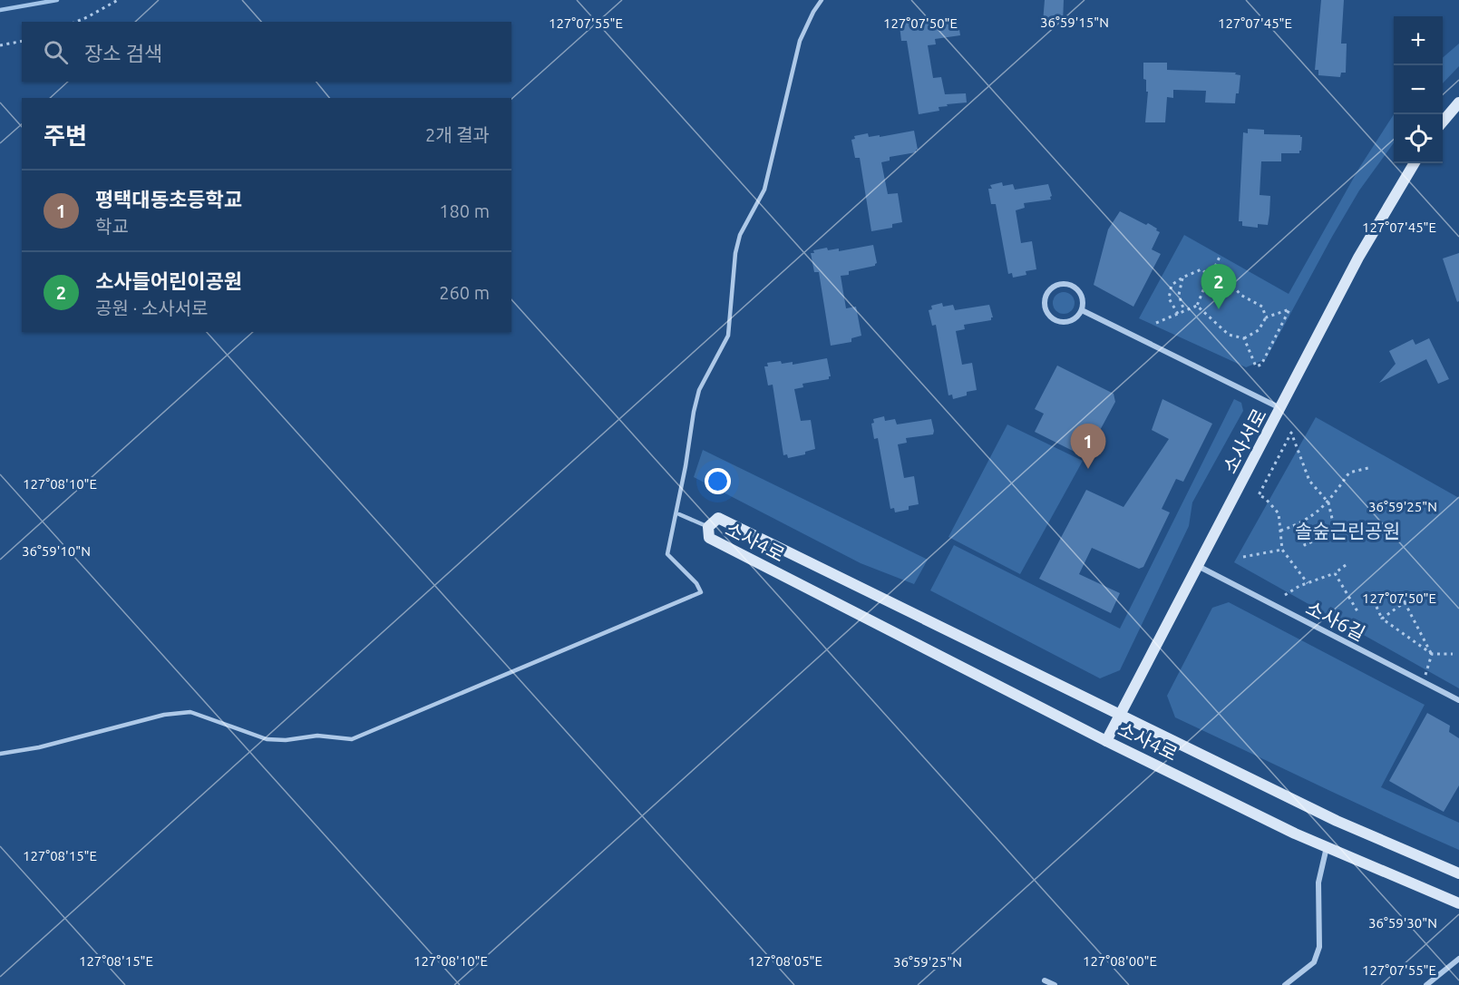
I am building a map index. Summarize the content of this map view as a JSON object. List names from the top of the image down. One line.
{"streets":{"main road":["소사서로","소사4로"],"street":["소사6길"]},"crossings":[["소사서로","소사4로"],["소사서로","소사6길"]],"parks":["솔숲근린공원"],"page":{"map_buttons":["+","−"],"search":"장소 검색","heading":["주변","2개 결과"],"list":[{"mark":"1","name":"평택대동초등학교","note":"학교","value":"180 m"},{"mark":"2","name":"소사들어린이공원","note":"공원 · 소사서로","value":"260 m"}],"pins":["2","1"]},"coordinates":["36°59'15\"N","127°07'55\"E","127°07'50\"E","127°07'45\"E","127°08'10\"E","36°59'25\"N","36°59'10\"N","127°08'15\"E","36°59'30\"N","127°08'05\"E","127°08'00\"E"]}
